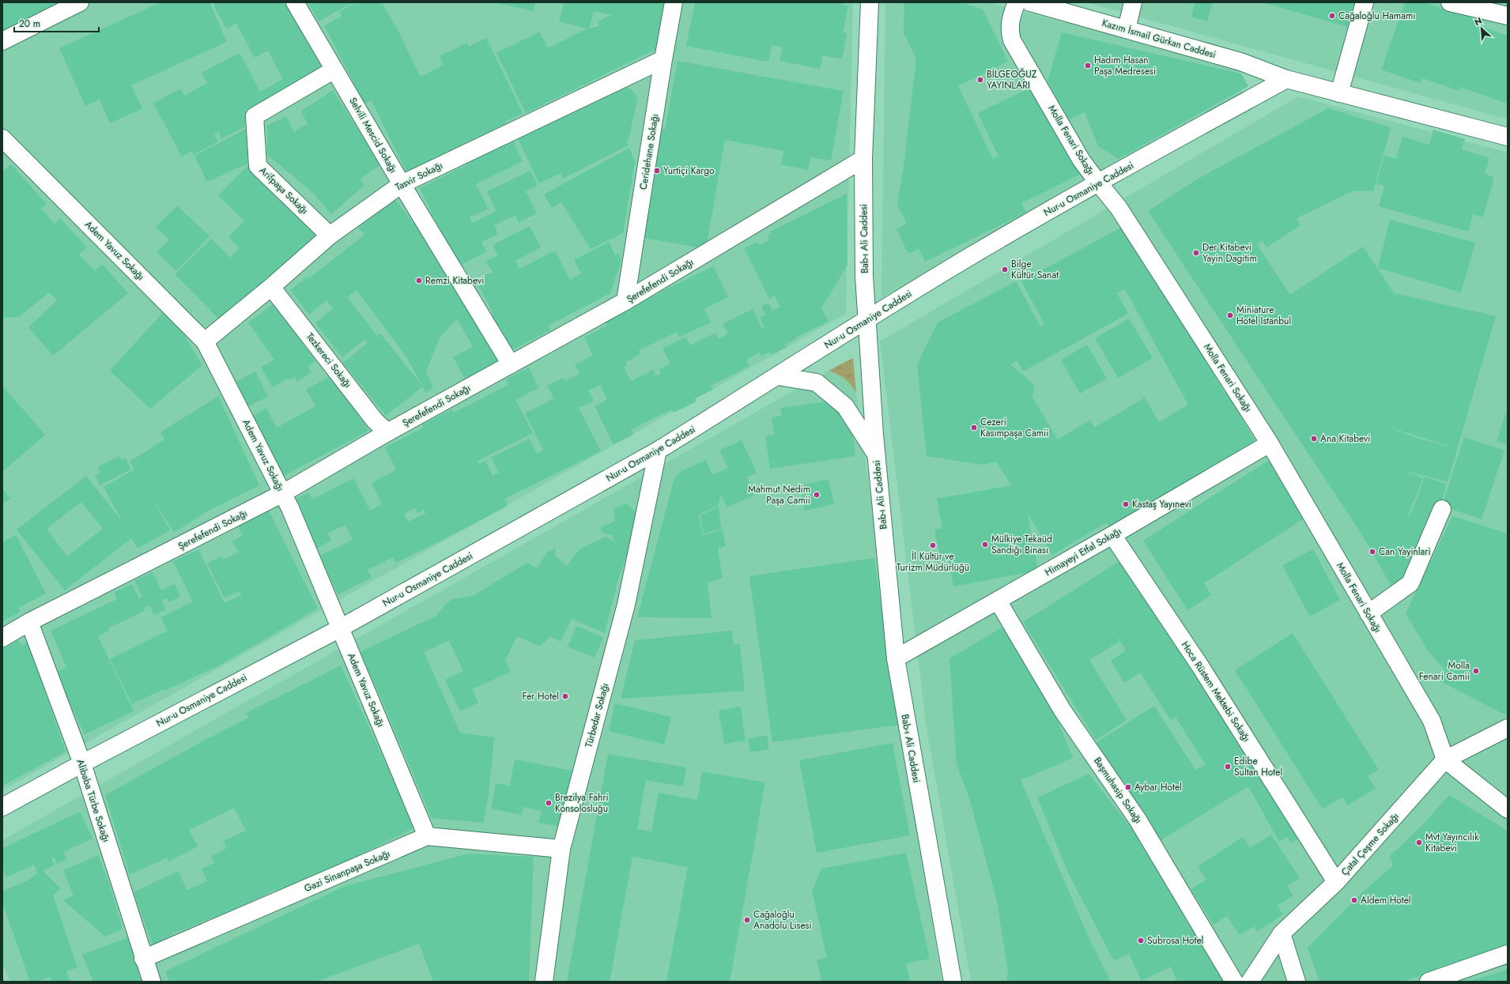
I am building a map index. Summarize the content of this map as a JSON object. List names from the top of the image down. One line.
{"streets":{"street":["Kazım İsmail Gürkan Caddesi","Selvili Mescid Sokağı","Molla Fenari Sokağı","Ceridehane Sokağı","Tasvir Sokağı","Nur-u Osmaniye Caddesi","Arifpaşa Sokağı","Bab-ı Ali Caddesi","Adem Yavuz Sokağı","Şerefefendi Sokağı","Tezkereci Sokağı","Himayeyi Etfal Sokağı","Hoca Rüstem Mektebi Sokağı","Türbedar Sokağı","Başmuhasip Sokağı","Alibaba Türbe Sokağı","Çatal Çeşme Sokağı","Gazi Sinanpaşa Sokağı"]},"crossings":[["Kazım İsmail Gürkan Caddesi","Nur-u Osmaniye Caddesi"],["Selvili Mescid Sokağı","Tasvir Sokağı"],["Selvili Mescid Sokağı","Arifpaşa Sokağı"],["Selvili Mescid Sokağı","Şerefefendi Sokağı"],["Molla Fenari Sokağı","Nur-u Osmaniye Caddesi"],["Molla Fenari Sokağı","Himayeyi Etfal Sokağı"],["Molla Fenari Sokağı","Çatal Çeşme Sokağı"],["Ceridehane Sokağı","Tasvir Sokağı"],["Ceridehane Sokağı","Şerefefendi Sokağı"],["Tasvir Sokağı","Arifpaşa Sokağı"],["Tasvir Sokağı","Adem Yavuz Sokağı"],["Tasvir Sokağı","Tezkereci Sokağı"],["Nur-u Osmaniye Caddesi","Bab-ı Ali Caddesi"],["Nur-u Osmaniye Caddesi","Adem Yavuz Sokağı"],["Nur-u Osmaniye Caddesi","Türbedar Sokağı"],["Nur-u Osmaniye Caddesi","Alibaba Türbe Sokağı"],["Bab-ı Ali Caddesi","Şerefefendi Sokağı"],["Bab-ı Ali Caddesi","Himayeyi Etfal Sokağı"],["Adem Yavuz Sokağı","Şerefefendi Sokağı"],["Adem Yavuz Sokağı","Gazi Sinanpaşa Sokağı"],["Şerefefendi Sokağı","Tezkereci Sokağı"],["Şerefefendi Sokağı","Alibaba Türbe Sokağı"],["Himayeyi Etfal Sokağı","Hoca Rüstem Mektebi Sokağı"],["Himayeyi Etfal Sokağı","Başmuhasip Sokağı"],["Hoca Rüstem Mektebi Sokağı","Çatal Çeşme Sokağı"],["Türbedar Sokağı","Gazi Sinanpaşa Sokağı"],["Alibaba Türbe Sokağı","Gazi Sinanpaşa Sokağı"]],"places":["Cağaloğlu Hamamı","Hadım Hasan Paşa Medresesi","BİLGEOĞUZ YAYINLARI","Yurtiçi Kargo","Der Kitabevi Yayin Dagitim","Bilge Kültür Sanat","Remzi Kitabevi","Miniature Hotel Istanbul","Cezeri Kasımpaşa Camii","Ana Kitabevi","Mahmut Nedim Paşa Camii","Kastaş Yayınevi","Mülkiye Tekaüd Sandığı Binası","İl Kültür ve Turizm Müdürlüğü","Can Yayinlari","Molla Fenari Camii","Fer Hotel","Edibe Sultan Hotel","Aybar Hotel","Brezilya Fahri Konsolosluğu","Mvt Yayıncılık Kitabevi","Aldem Hotel","Cağaloğlu Anadolu Lisesi","Subrosa Hotel"],"scale_bar":"20 m","north":"top left"}
